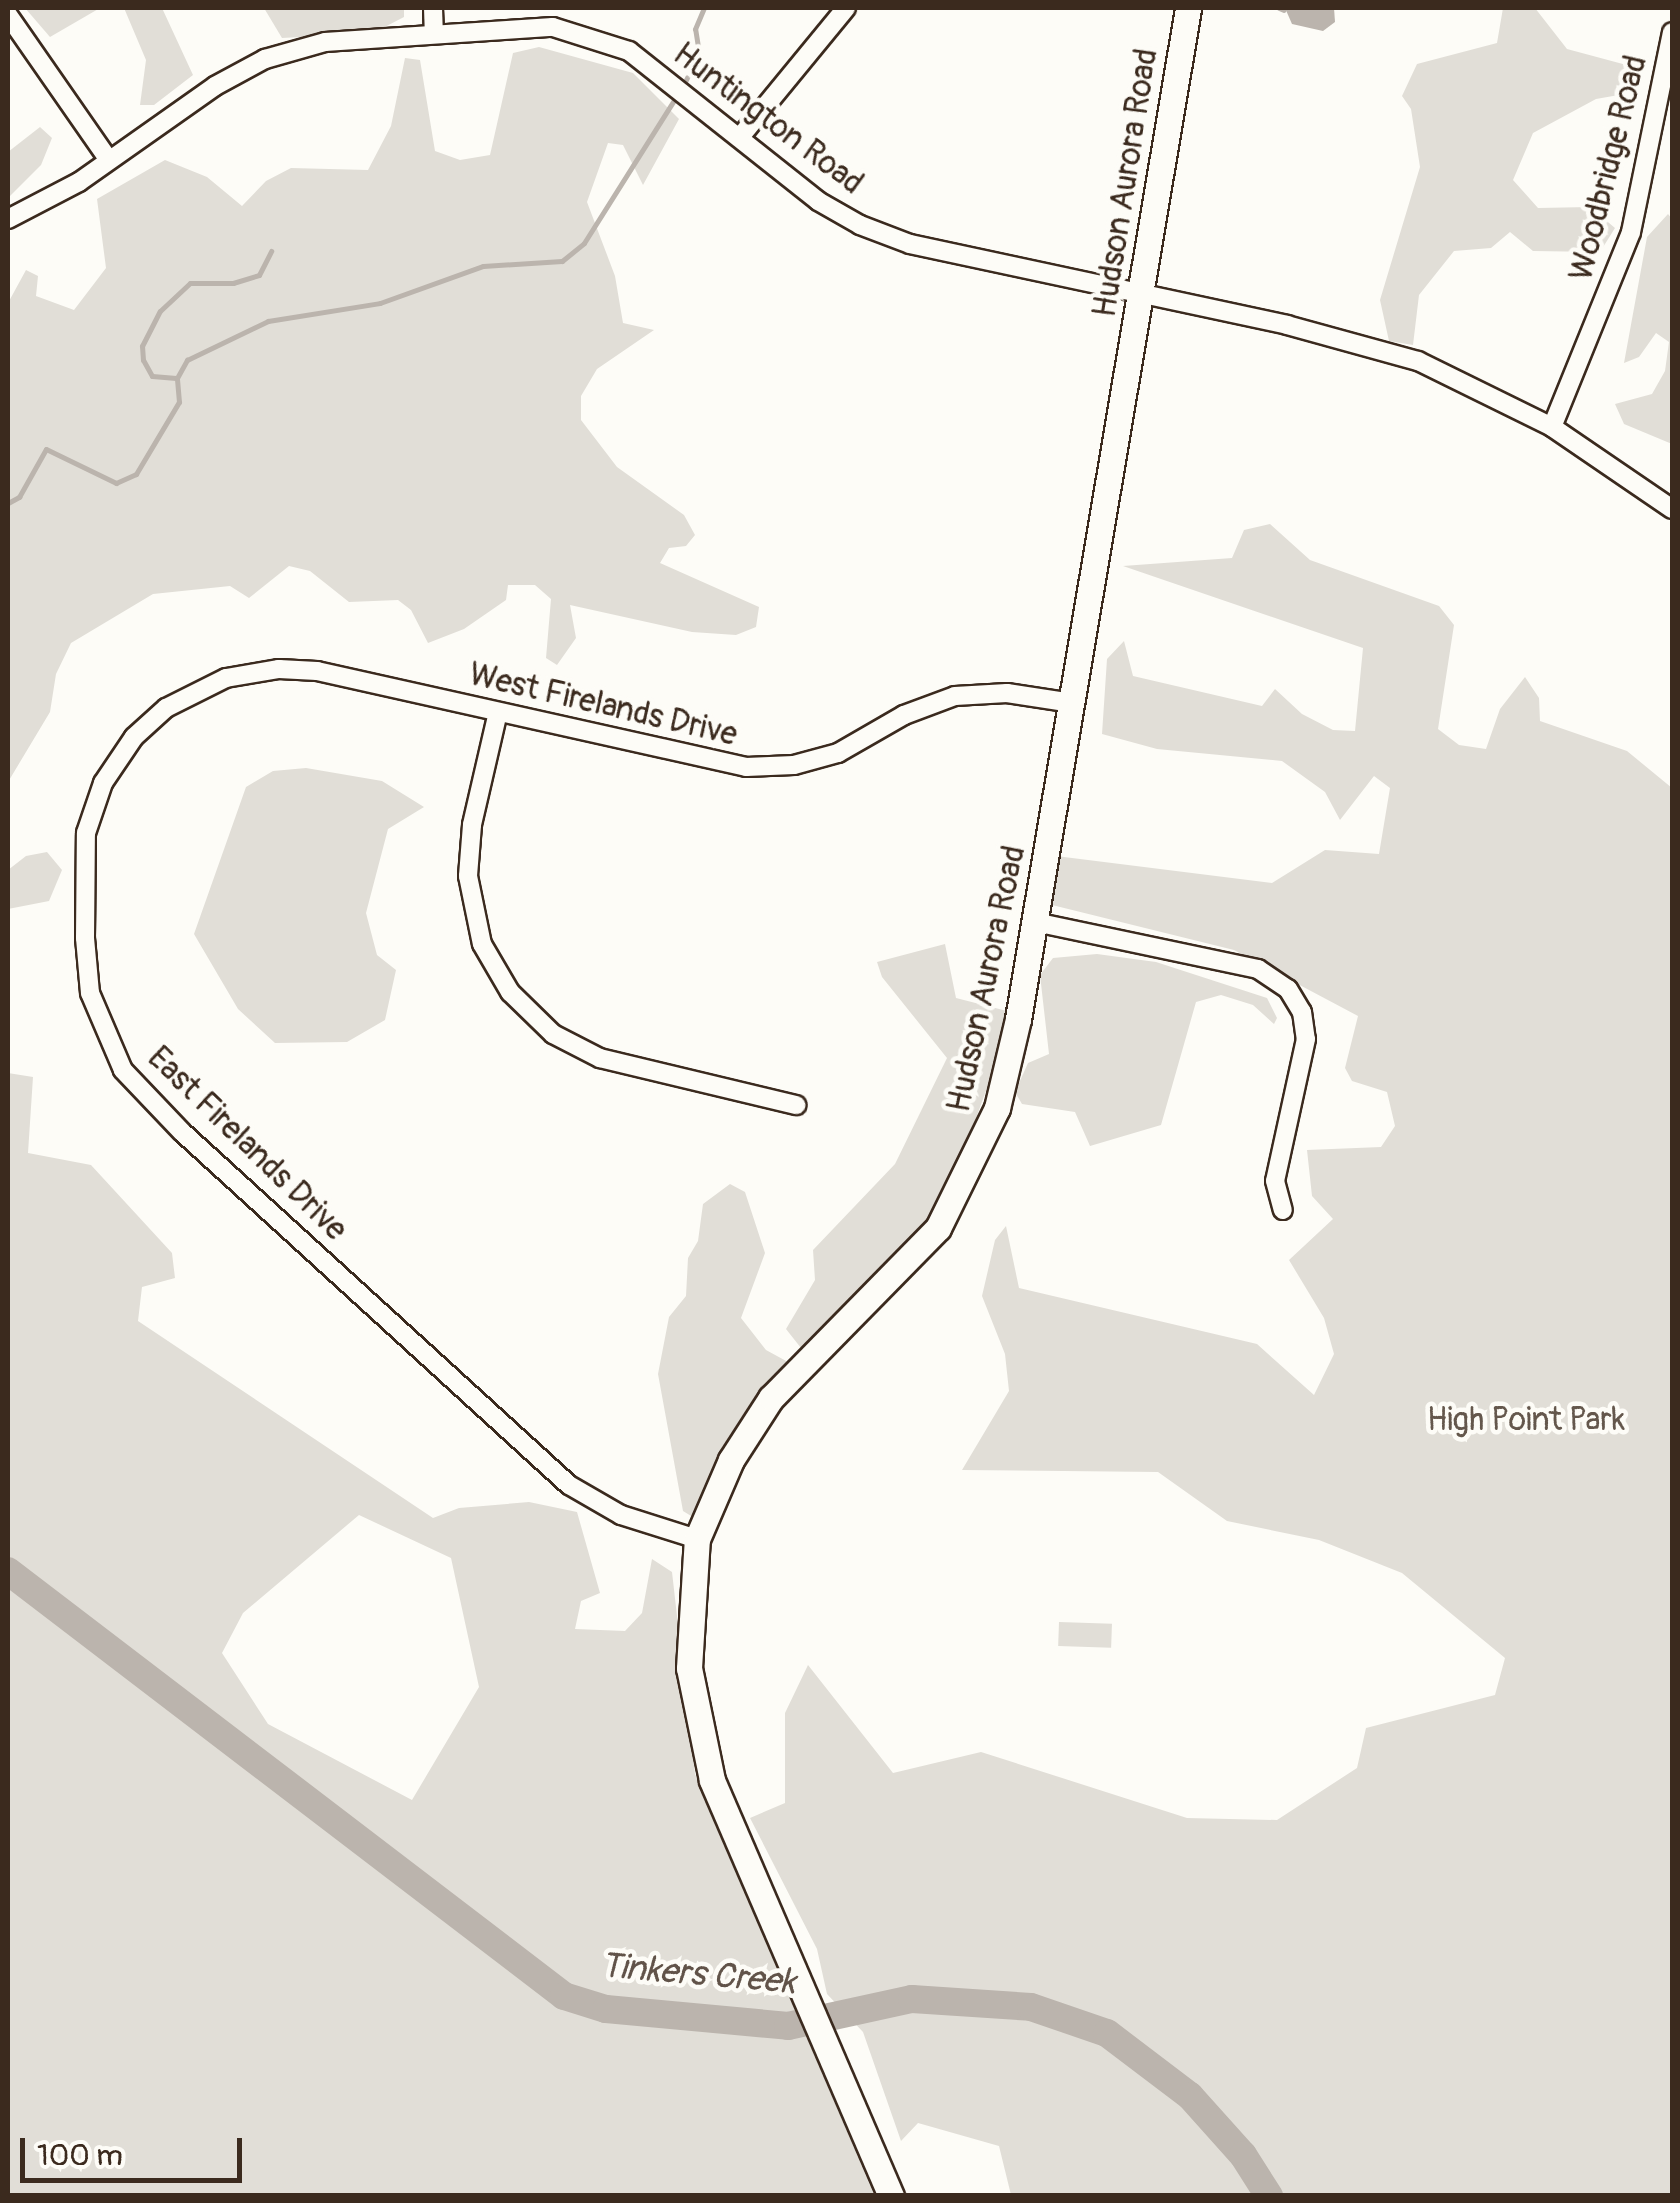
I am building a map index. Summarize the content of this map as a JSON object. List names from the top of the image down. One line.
{"streets":{"street":["Huntington Road","Woodbridge Road","Hudson Aurora Road","West Firelands Drive","East Firelands Drive"]},"crossings":[["Huntington Road","Woodbridge Road"],["Huntington Road","Hudson Aurora Road"],["Hudson Aurora Road","West Firelands Drive"],["Hudson Aurora Road","East Firelands Drive"],["West Firelands Drive","East Firelands Drive"]],"water":["Tinkers Creek"],"parks":["High Point Park"],"scale_bar":"100 m"}
